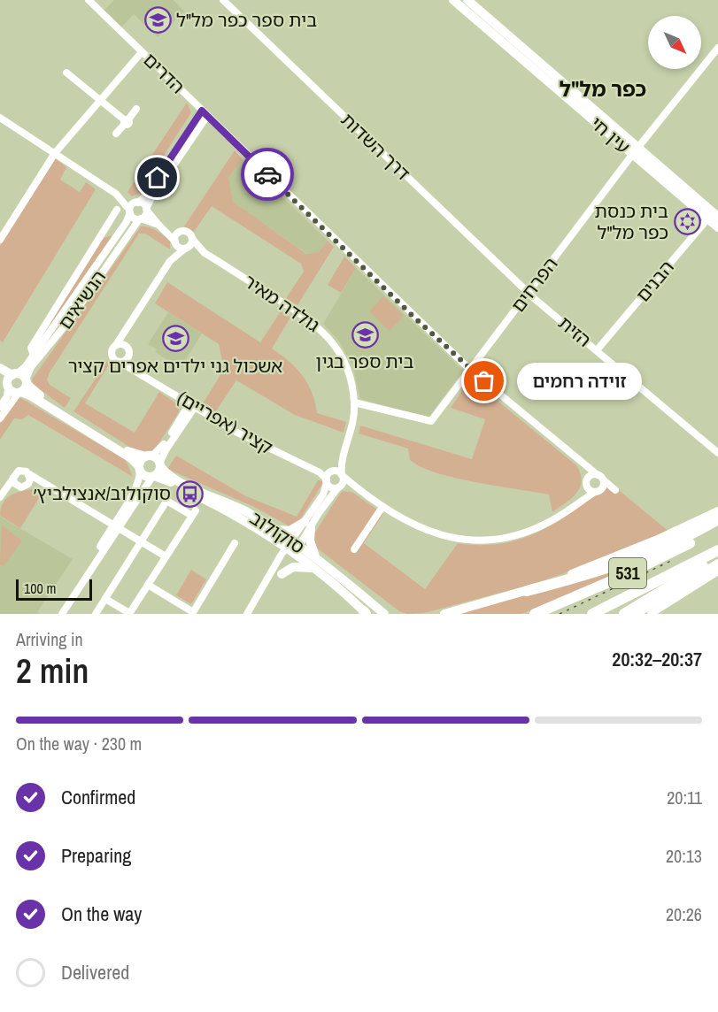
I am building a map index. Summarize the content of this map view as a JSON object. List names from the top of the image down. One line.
{"streets":{"highway":["531"],"main road":["עין חי","סוקולוב"],"street":["הדרים","דרך השדות","הבנים","הפרחים","הנשיאים","גולדה מאיר","הזית","קציר (אפריים)"]},"crossings":[["הדרים","הפרחים"],["עין חי","הבנים"],["עין חי","הפרחים"],["דרך השדות","הפרחים"],["דרך השדות","הזית"],["הבנים","הזית"],["הפרחים","גולדה מאיר"],["הפרחים","הזית"],["גולדה מאיר","קציר (אפריים)"]],"districts":["כפר מל\"ל"],"places":{"school or university":["בית ספר כפר מל\"ל","בית ספר בגין","אשכול גני ילדים אפרים קציר"],"synagogue":["בית כנסת כפר מל\"ל"],"other":["זוידה רחמים"],"bus stop":["סוקולוב/אנצילביץ׳"]},"scale_bar":"100 m","north":"bottom right","page":{"bubble":"זוידה רחמים","scale":"100 m","heading":["2 min","Arriving in","20:32–20:37"],"bar":"On the way · 230 m","list":[["Confirmed","20:11"],["Preparing","20:13"],["On the way","20:26"],"Delivered"]}}
